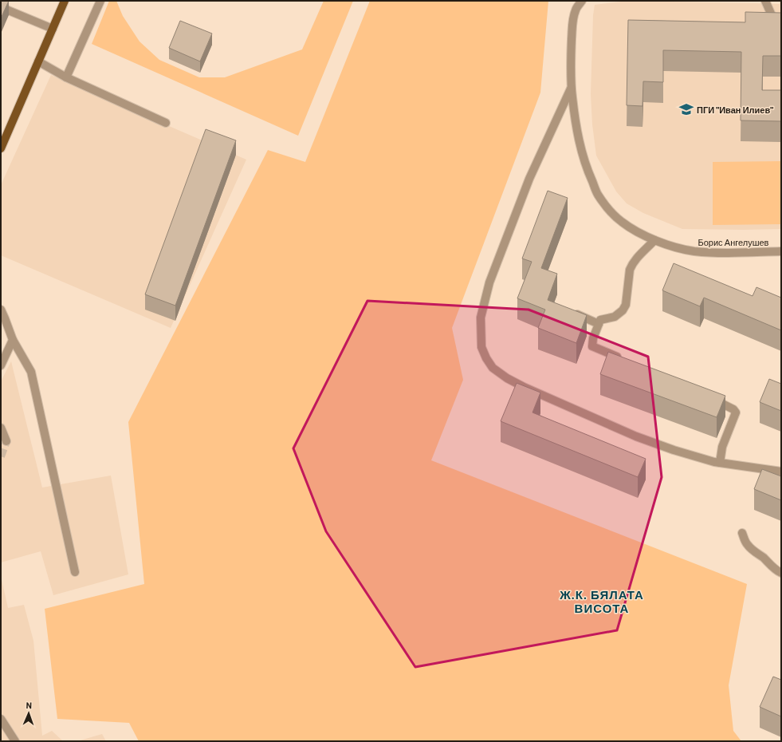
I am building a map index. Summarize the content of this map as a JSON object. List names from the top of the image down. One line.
{"streets":{"street":["Борис Ангелушев"]},"districts":["Ж.К. БЯЛАТА ВИСОТА"],"places":{"school or university":["ПГИ \"Иван Илиев\""]},"north":"top"}
